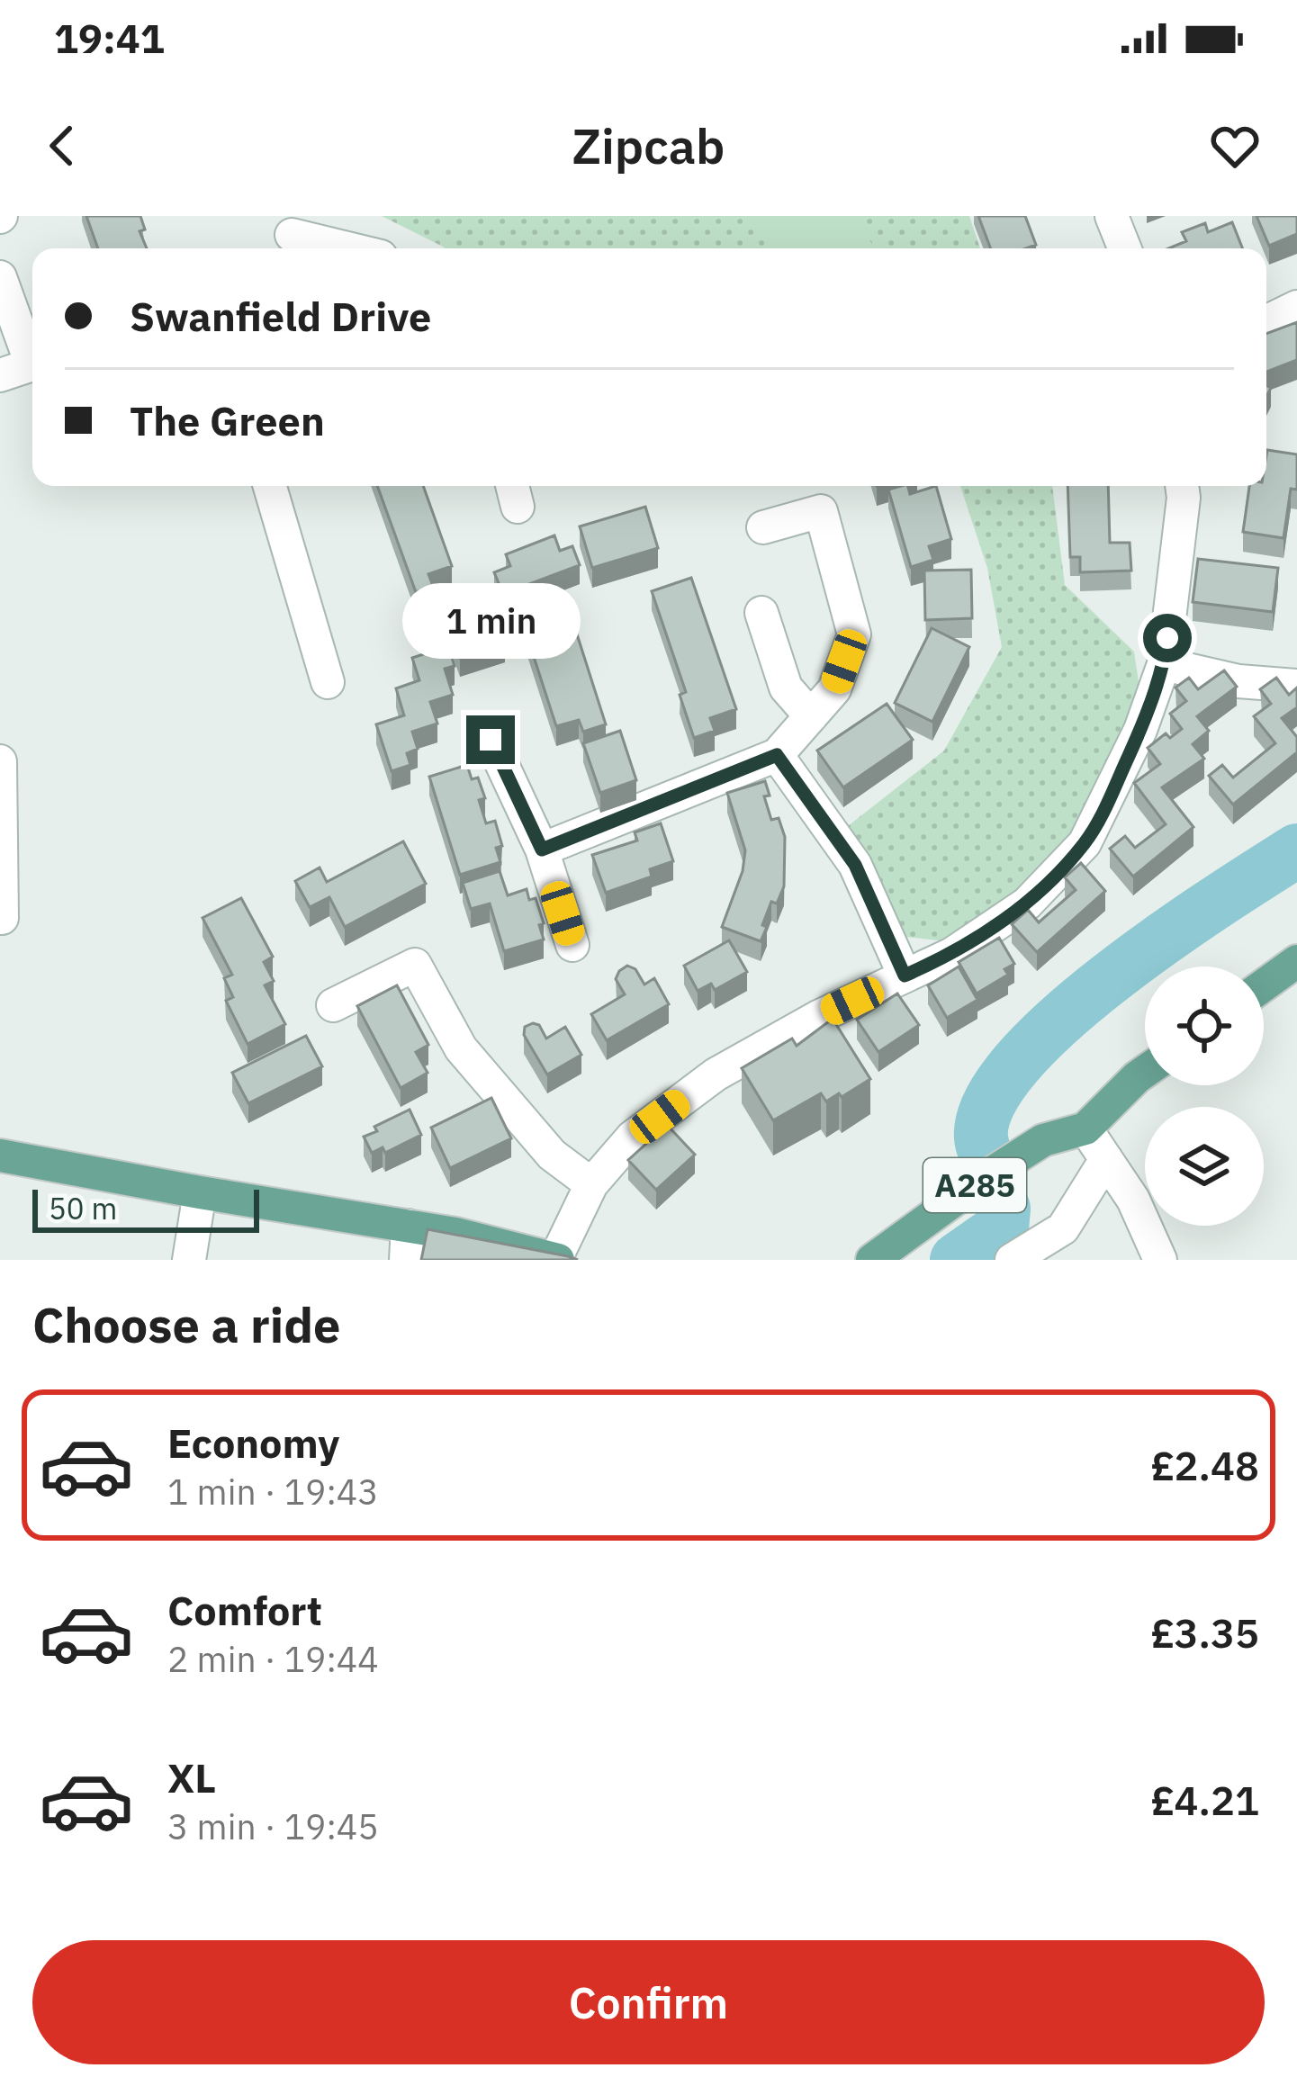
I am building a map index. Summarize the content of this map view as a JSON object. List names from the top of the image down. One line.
{"streets":{"main road":["A285"]},"scale_bar":"50 m","page":{"status":"19:41","header":"Zipcab","banner":["Swanfield Drive","The Green"],"bubble":"1 min","scale":"50 m","heading":"Choose a ride","list":[{"name":"Economy","note":"1 min · 19:43","value":"£2.48"},{"name":"Comfort","note":"2 min · 19:44","value":"£3.35"},{"name":"XL","note":"3 min · 19:45","value":"£4.21"}],"buttons":"Confirm"}}
